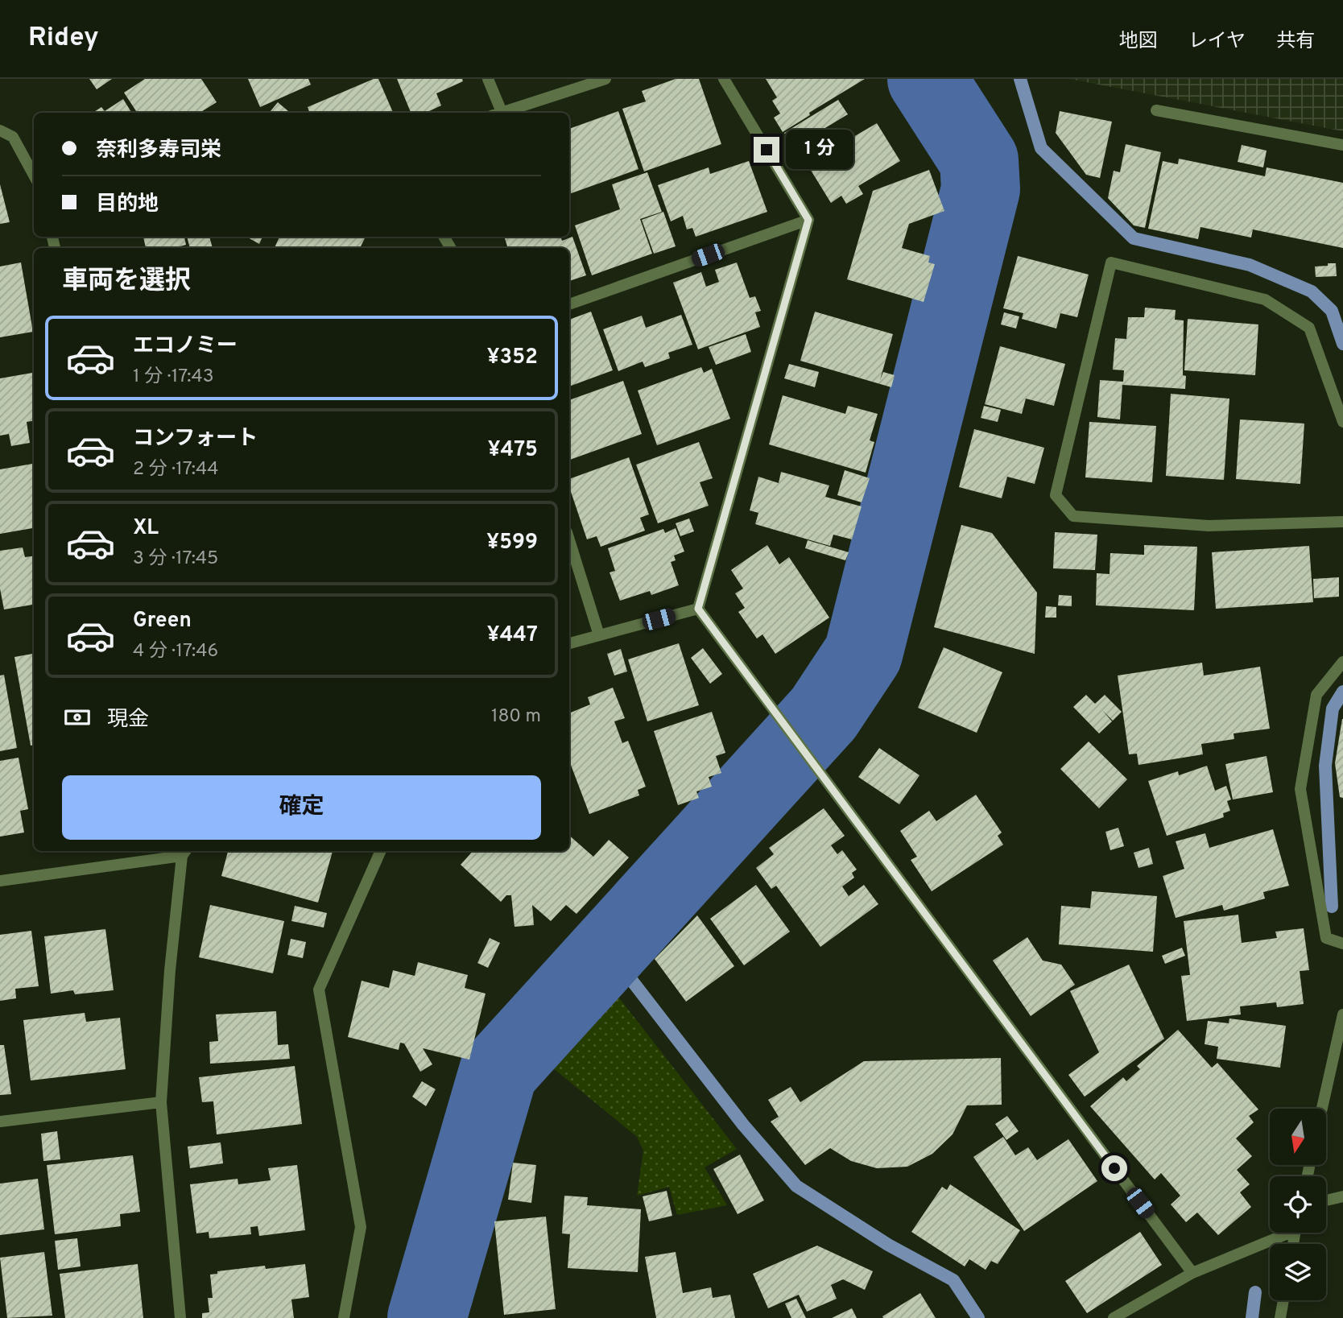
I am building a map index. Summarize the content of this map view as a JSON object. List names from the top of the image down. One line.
{"north":"bottom","page":{"header":"Ridey","nav":["地図","レイヤ","共有"],"banner":["奈利多寿司栄","目的地"],"bubble":"1 分","heading":"車両を選択","list":[{"name":"エコノミー","note":"1 分 · 17:43","value":"¥352"},{"name":"コンフォート","note":"2 分 · 17:44","value":"¥475"},{"name":"XL","note":"3 分 · 17:45","value":"¥599"},{"name":"Green","note":"4 分 · 17:46","value":"¥447"}],"pay":["現金","180 m"],"buttons":"確定"}}
